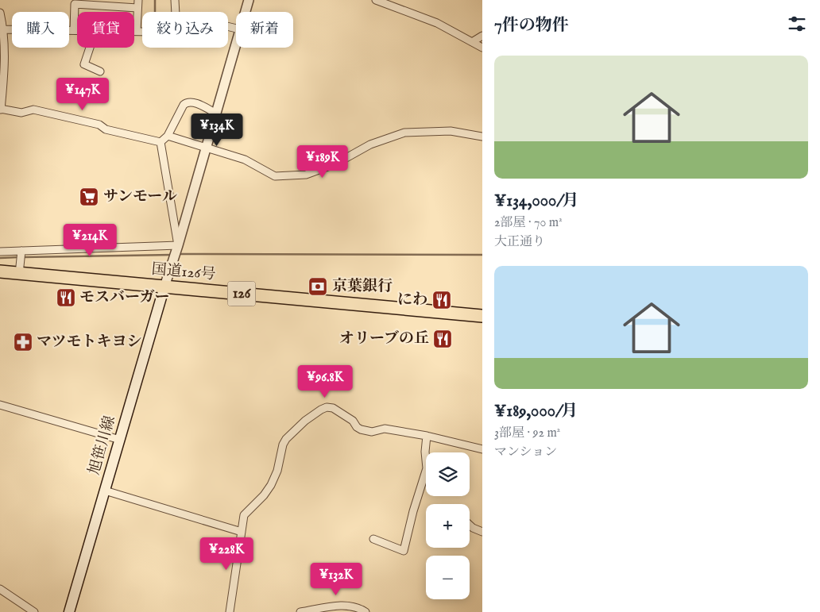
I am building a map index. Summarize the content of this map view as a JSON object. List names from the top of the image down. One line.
{"streets":{"highway":["国道126号","126"],"main road":["旭笹川線"]},"crossings":[["国道126号","旭笹川線"]],"places":{"supermarket":["サンモール"],"bank":["京葉銀行"],"restaurant":["モスバーガー","にわ","オリーブの丘"],"pharmacy":["マツモトキヨシ"]},"page":{"heading":"7件の物件","chip":["購入","賃貸","絞り込み","新着"],"list":[{"name":"¥134,000/月","note":"2部屋 · 70 m² · 大正通り"},{"name":"¥189,000/月","note":"3部屋 · 92 m² · マンション"}],"price":["¥147K","¥134K","¥189K","¥214K","¥96.8K","¥228K","¥132K"],"map_buttons":["+","−"]}}
